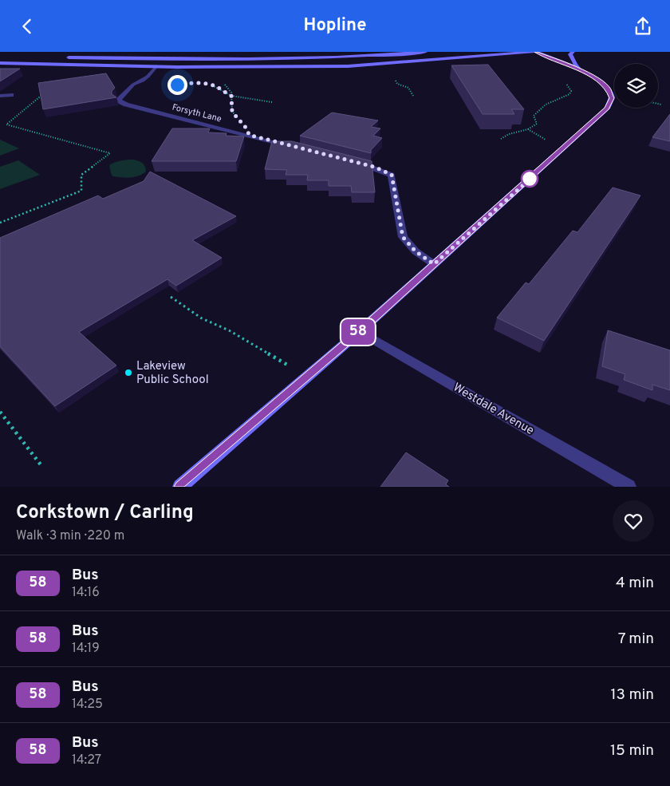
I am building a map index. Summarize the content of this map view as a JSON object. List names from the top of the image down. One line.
{"streets":{"street":["Forsyth Lane","Westdale Avenue"]},"places":["Lakeview Public School"],"lines":["bus line 58"],"page":{"header":"Hopline","on_map":"58","heading":["Corkstown / Carling","Walk · 3 min · 220 m"],"list":[{"mark":"58","name":"Bus","note":"14:16","value":"4 min"},{"mark":"58","name":"Bus","note":"14:19","value":"7 min"},{"mark":"58","name":"Bus","note":"14:25","value":"13 min"},{"mark":"58","name":"Bus","note":"14:27","value":"15 min"}]}}
